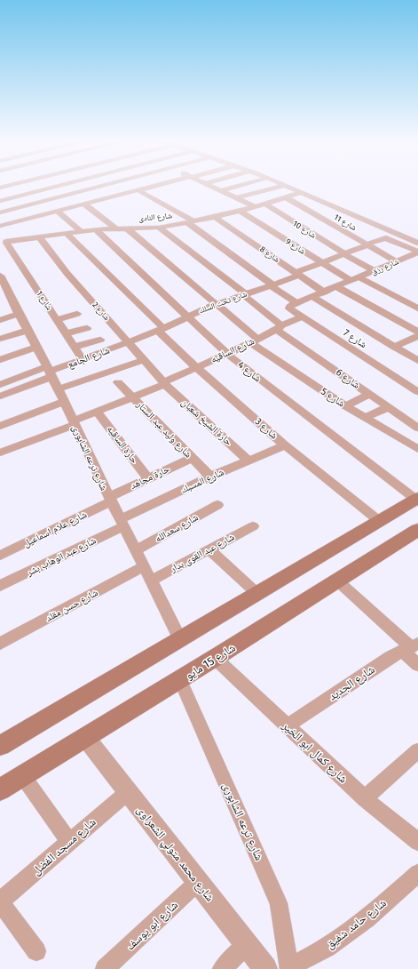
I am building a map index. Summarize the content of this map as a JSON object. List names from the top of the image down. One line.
{"streets":{"main road":["شارع 15 مايو"],"street":["شارع النادى","شارع 11","شارع 10","شارع 9","شارع 8","شارع رزق","شارع 1","شارع تحت السلك","شارع 2","شارع 7","شارع الساقيه","شارع الجامع","شارع 4","شارع 6","شارع 5","حارة الشيخ شعبان","شارع 3","شارع وليد عبد الستار","حارة الساقيه","شارع ترعه الشابورى","حارة مجاهد","شارع المسبك","شارع سعدالله","شارع علام اسماعيل","شارع عبد القوى بدار","شارع عبد الوهاب بشر","شارع حسن مقلد","شارع الجديد","شارع كمال ابو الخير","شارع مسجد الفضل","شارع محمد متولي الشعراوى","شارع حامد شفيق","شارع ابو يوسف"]},"crossings":[["شارع النادى","شارع 11"],["شارع النادى","شارع 10"],["شارع النادى","شارع 9"],["شارع النادى","شارع 8"],["شارع النادى","شارع 1"],["شارع النادى","شارع 2"],["شارع النادى","شارع 4"],["شارع النادى","شارع 6"],["شارع النادى","شارع 5"],["شارع النادى","شارع 3"],["شارع 11","شارع رزق"],["شارع 11","شارع تحت السلك"],["شارع 10","شارع رزق"],["شارع 10","شارع تحت السلك"],["شارع 9","شارع رزق"],["شارع 9","شارع تحت السلك"],["شارع 8","شارع رزق"],["شارع 8","شارع تحت السلك"],["شارع رزق","شارع تحت السلك"],["شارع رزق","شارع 7"],["شارع 1","شارع الجامع"],["شارع تحت السلك","شارع 2"],["شارع تحت السلك","شارع الجامع"],["شارع تحت السلك","شارع 4"],["شارع تحت السلك","شارع 6"],["شارع تحت السلك","شارع 5"],["شارع تحت السلك","شارع 3"],["شارع 2","شارع الساقيه"],["شارع 2","شارع الجامع"],["شارع 2","حارة الشيخ شعبان"],["شارع 7","شارع الساقيه"],["شارع الساقيه","شارع 4"],["شارع الساقيه","شارع 6"],["شارع الساقيه","شارع 5"],["شارع الساقيه","حارة الشيخ شعبان"],["شارع الساقيه","شارع 3"],["شارع الساقيه","شارع وليد عبد الستار"],["شارع الساقيه","حارة الساقيه"],["شارع الساقيه","شارع ترعه الشابورى"],["شارع الجامع","شارع ترعه الشابورى"],["حارة الشيخ شعبان","شارع المسبك"],["شارع 3","شارع المسبك"],["شارع وليد عبد الستار","حارة مجاهد"],["شارع وليد عبد الستار","شارع المسبك"],["حارة الساقيه","حارة مجاهد"],["شارع ترعه الشابورى","حارة مجاهد"],["شارع ترعه الشابورى","شارع المسبك"],["شارع ترعه الشابورى","شارع سعدالله"],["شارع ترعه الشابورى","شارع علام اسماعيل"],["شارع ترعه الشابورى","شارع عبد القوى بدار"],["شارع ترعه الشابورى","شارع عبد الوهاب بشر"],["شارع ترعه الشابورى","شارع حسن مقلد"],["شارع ترعه الشابورى","شارع 15 مايو"],["شارع ترعه الشابورى","شارع حامد شفيق"],["حارة مجاهد","شارع علام اسماعيل"],["شارع المسبك","شارع عبد الوهاب بشر"],["شارع 15 مايو","شارع كمال ابو الخير"],["شارع 15 مايو","شارع محمد متولي الشعراوى"],["شارع الجديد","شارع كمال ابو الخير"],["شارع مسجد الفضل","شارع محمد متولي الشعراوى"],["شارع محمد متولي الشعراوى","شارع ابو يوسف"]]}
